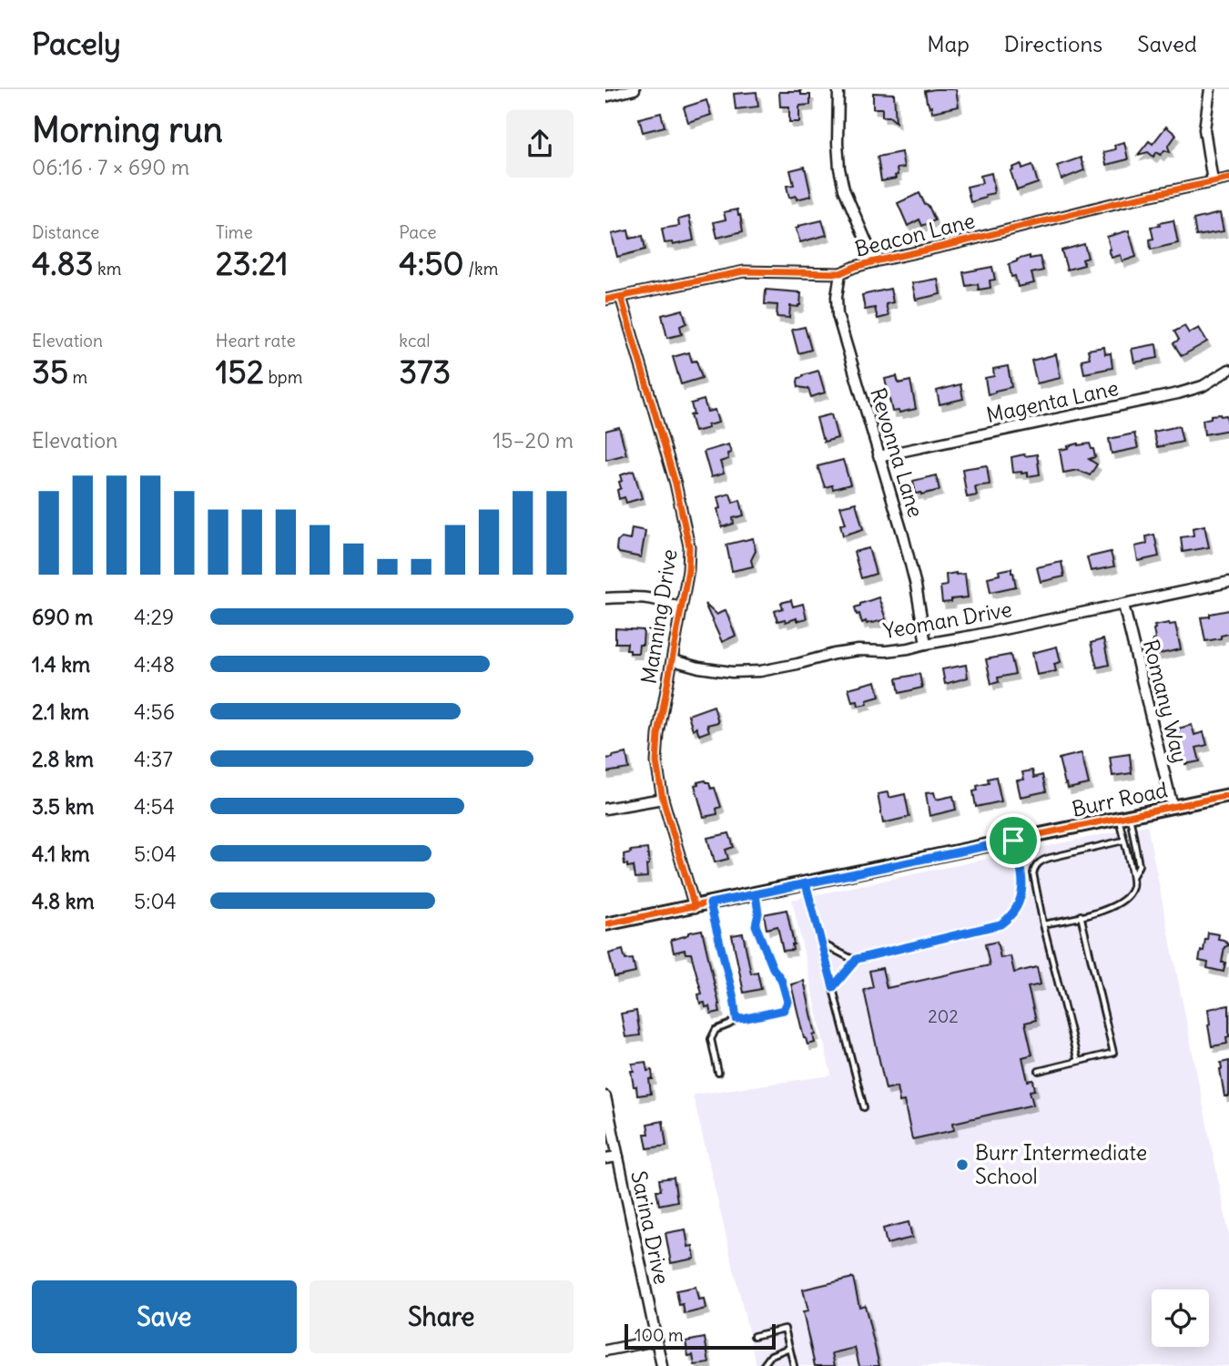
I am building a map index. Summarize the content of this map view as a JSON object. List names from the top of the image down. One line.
{"streets":{"street":["Beacon Lane","Magenta Lane","Revonna Lane","Manning Drive","Yeoman Drive","Romany Way","Burr Road","Sarina Drive"]},"crossings":[["Beacon Lane","Revonna Lane"],["Beacon Lane","Manning Drive"],["Magenta Lane","Revonna Lane"],["Revonna Lane","Yeoman Drive"],["Manning Drive","Yeoman Drive"],["Manning Drive","Burr Road"],["Yeoman Drive","Romany Way"],["Romany Way","Burr Road"]],"places":["Burr Intermediate School"],"house_numbers":["202"],"scale_bar":"100 m","page":{"header":"Pacely","nav":["Map","Directions","Saved"],"heading":["Morning run","06:16 · 7 × 690 m"],"stats":[["Distance","4.83 km"],["Time","23:21"],["Pace","4:50 /km"],["Elevation","35 m"],["Heart rate","152 bpm"],["kcal","373"]],"chart":["Elevation","15–20 m"],"list":[{"name":"690 m","note":"4:29"},{"name":"1.4 km","note":"4:48"},{"name":"2.1 km","note":"4:56"},{"name":"2.8 km","note":"4:37"},{"name":"3.5 km","note":"4:54"},{"name":"4.1 km","note":"5:04"},{"name":"4.8 km","note":"5:04"}],"buttons":["Save","Share"],"scale":"100 m"}}
